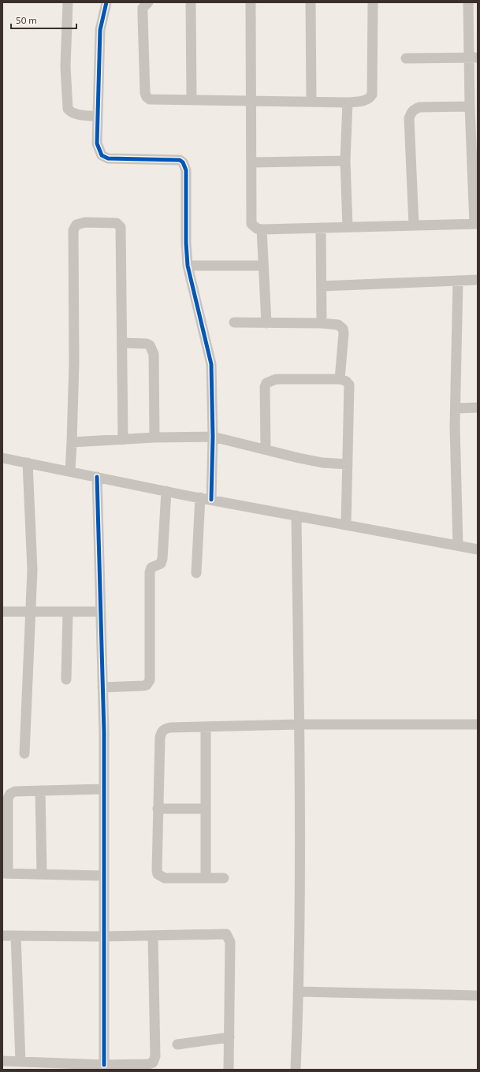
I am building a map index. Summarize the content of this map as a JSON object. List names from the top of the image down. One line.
{"scale_bar":"50 m"}
